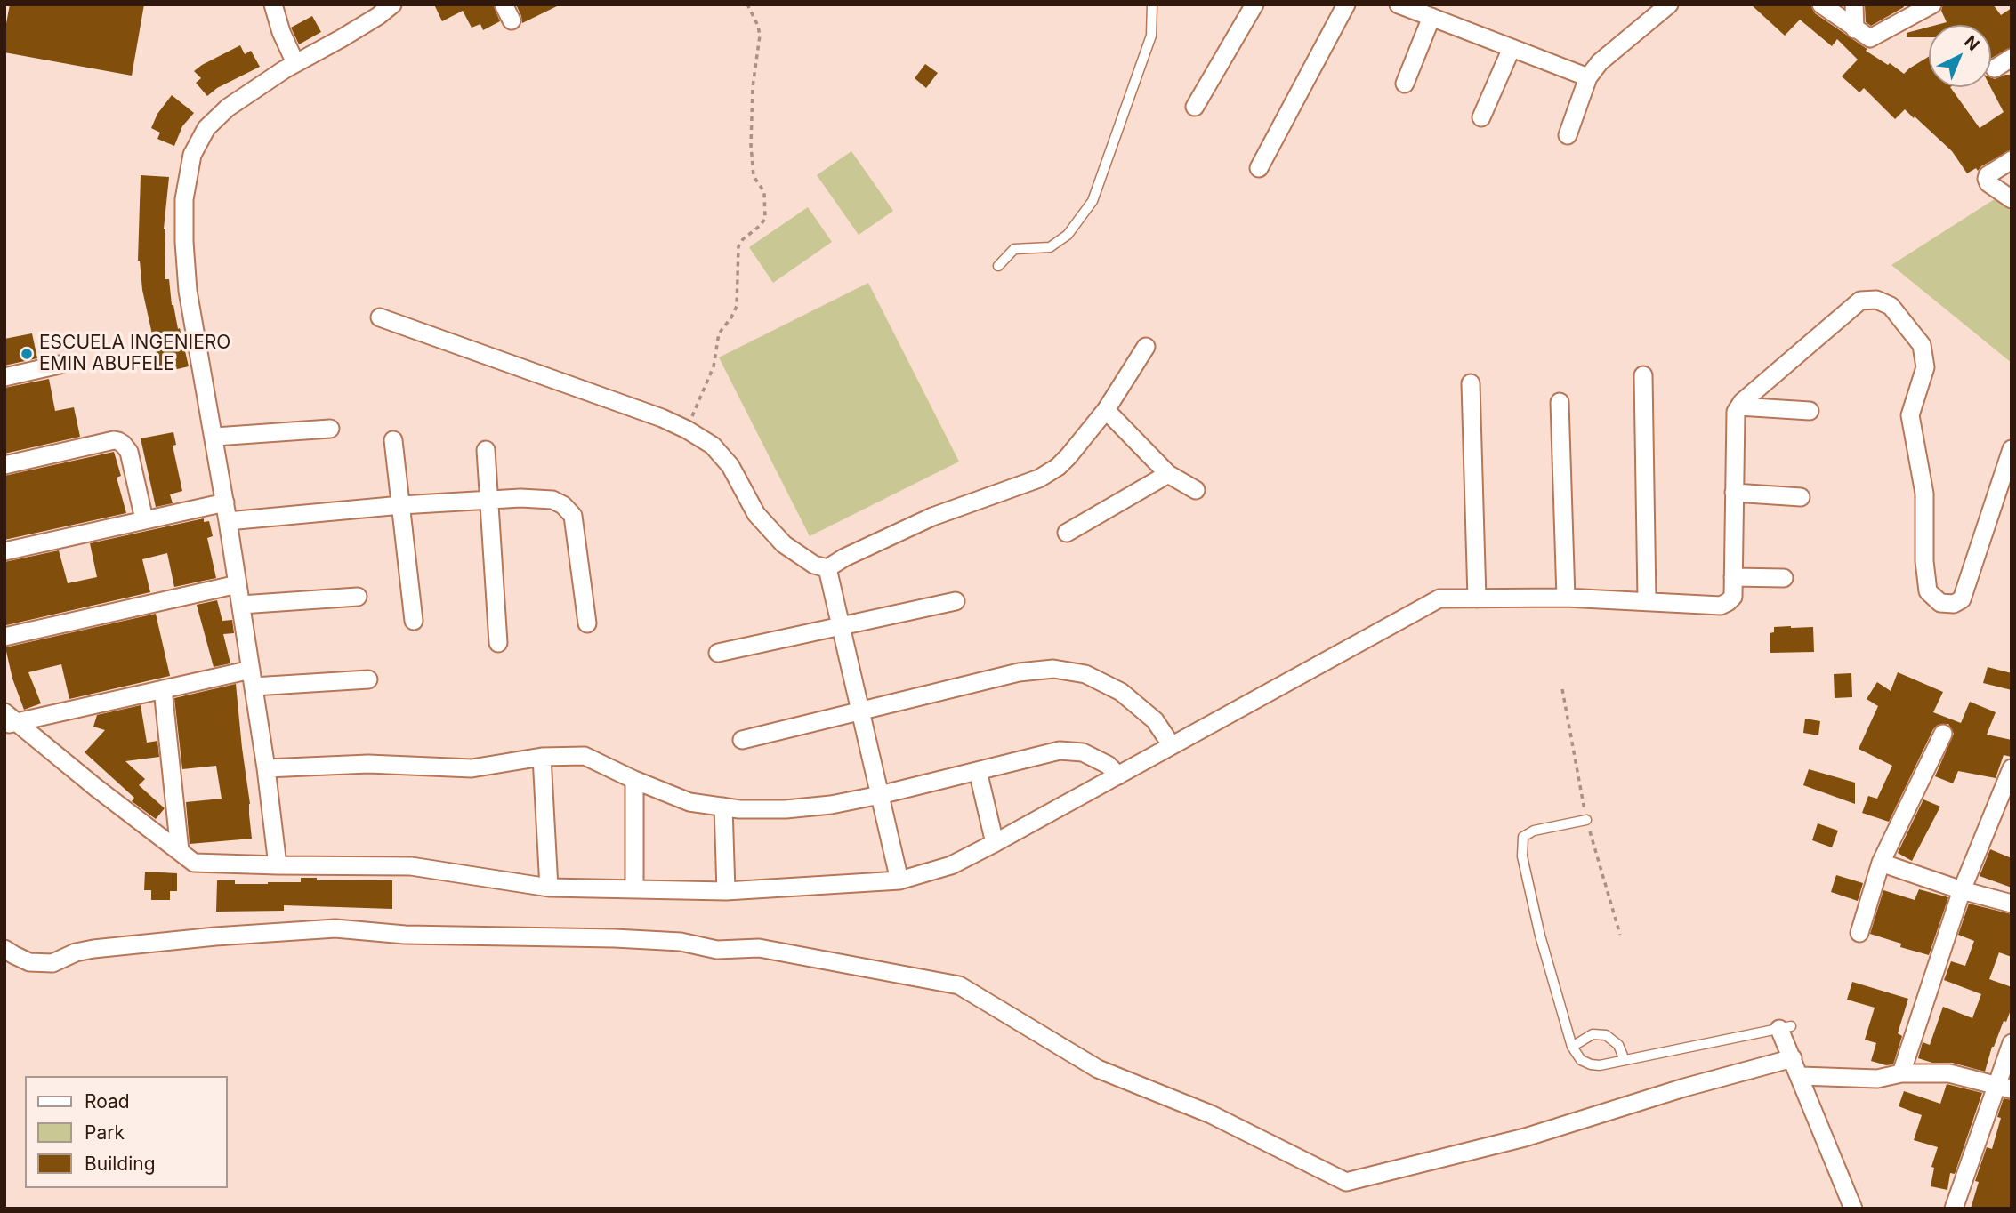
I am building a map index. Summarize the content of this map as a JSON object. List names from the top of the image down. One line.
{"places":["ESCUELA INGENIERO EMIN ABUFELE"],"legend":["Road","Park","Building"],"north":"top right"}
